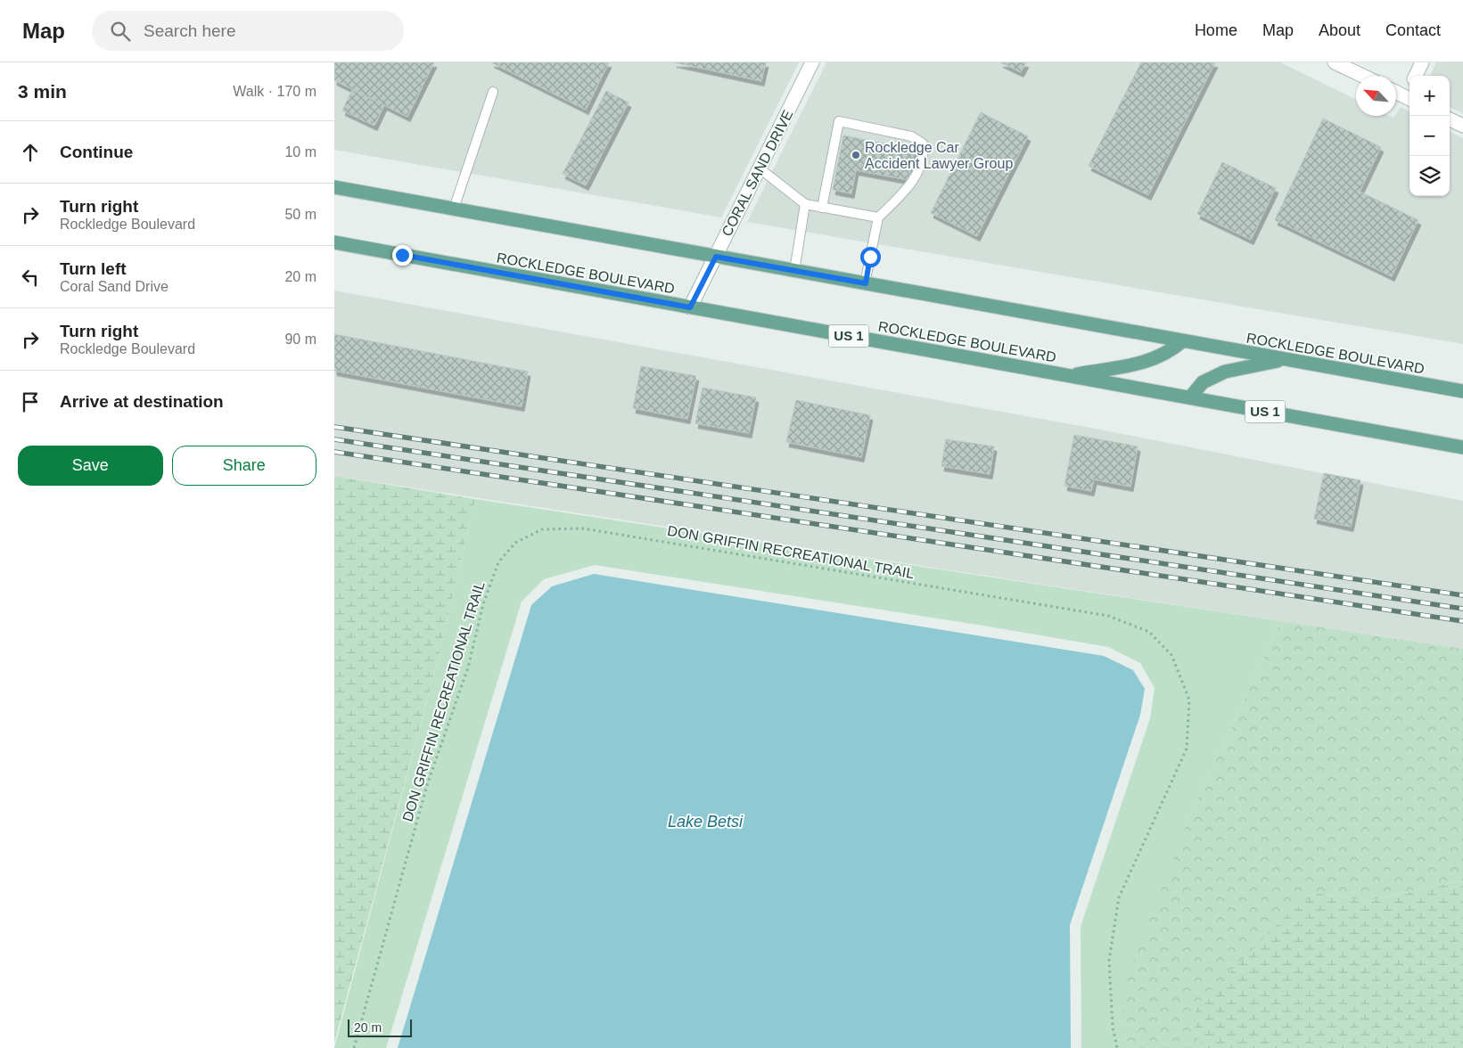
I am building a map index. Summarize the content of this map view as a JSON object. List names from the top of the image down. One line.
{"streets":{"main road":["ROCKLEDGE BOULEVARD","US 1"],"street":["CORAL SAND DRIVE"],"path":["DON GRIFFIN RECREATIONAL TRAIL"]},"crossings":[["CORAL SAND DRIVE","ROCKLEDGE BOULEVARD"]],"water":["Lake Betsi"],"places":["Rockledge Car Accident Lawyer Group"],"scale_bar":"20 m","north":"top left","page":{"header":"Map","search":"Search here","nav":["Home","Map","About","Contact"],"heading":["3 min","Walk · 170 m"],"map_buttons":["+","−"],"list":[["Continue","10 m"],["Turn right","Rockledge Boulevard","50 m"],["Turn left","Coral Sand Drive","20 m"],["Turn right","Rockledge Boulevard","90 m"],"Arrive at destination"],"buttons":["Save","Share"],"scale":"20 m"}}
